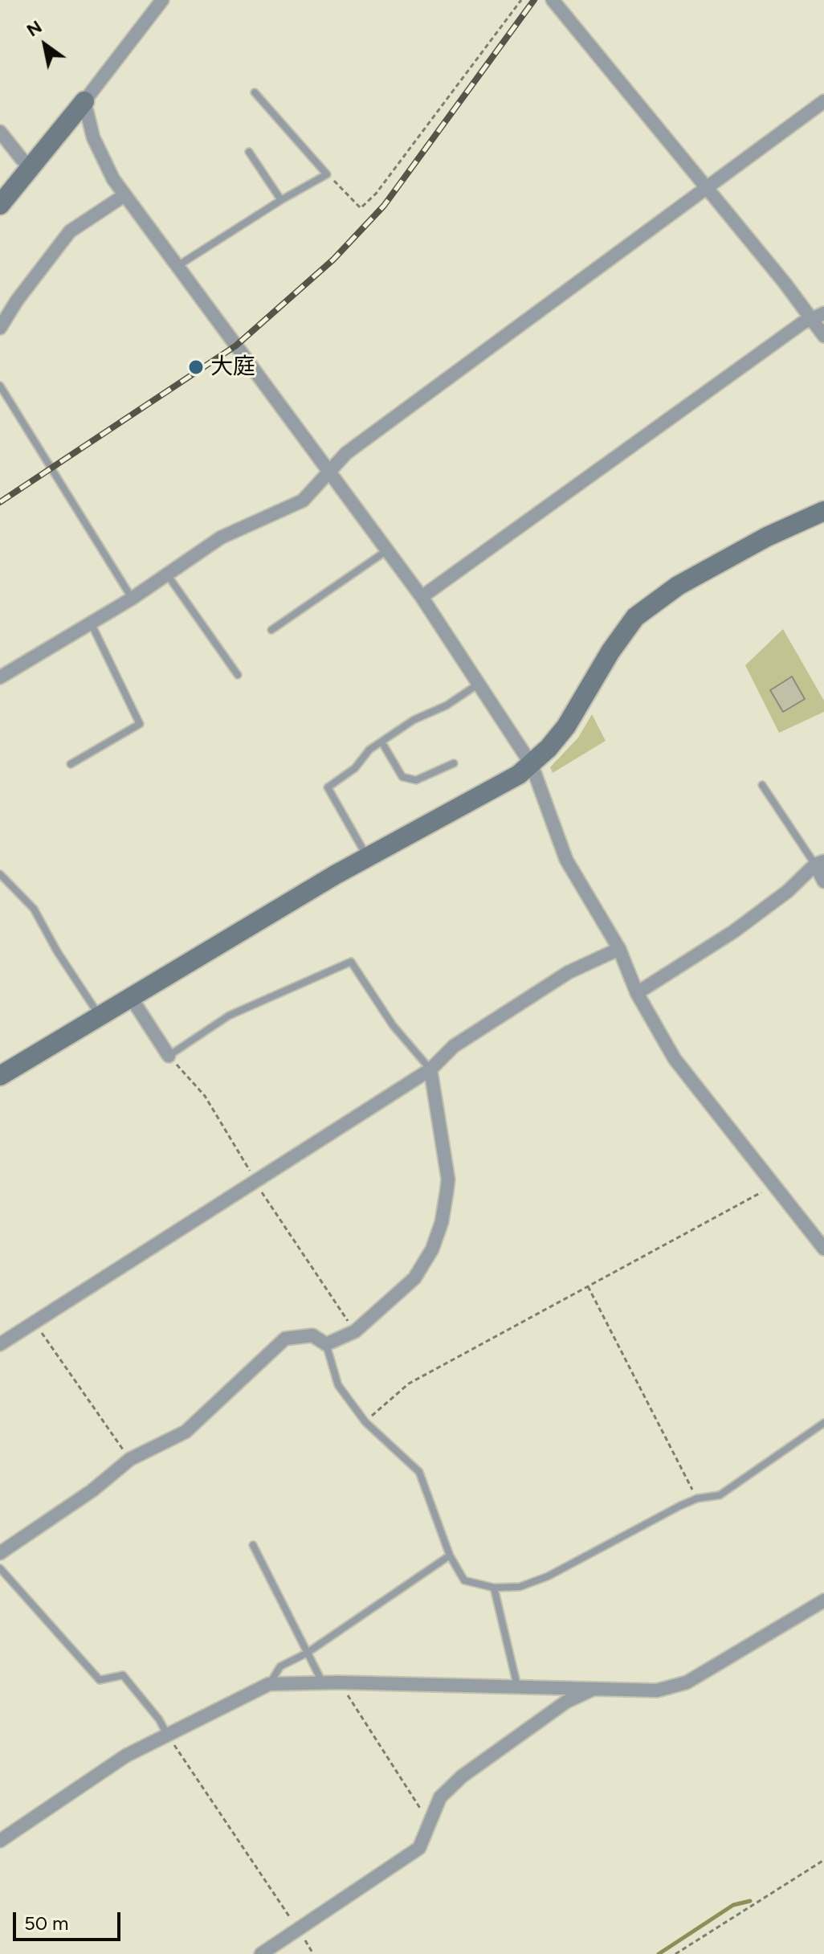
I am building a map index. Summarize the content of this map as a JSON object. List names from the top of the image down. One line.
{"places":["大庭"],"scale_bar":"50 m","north":"top left"}
